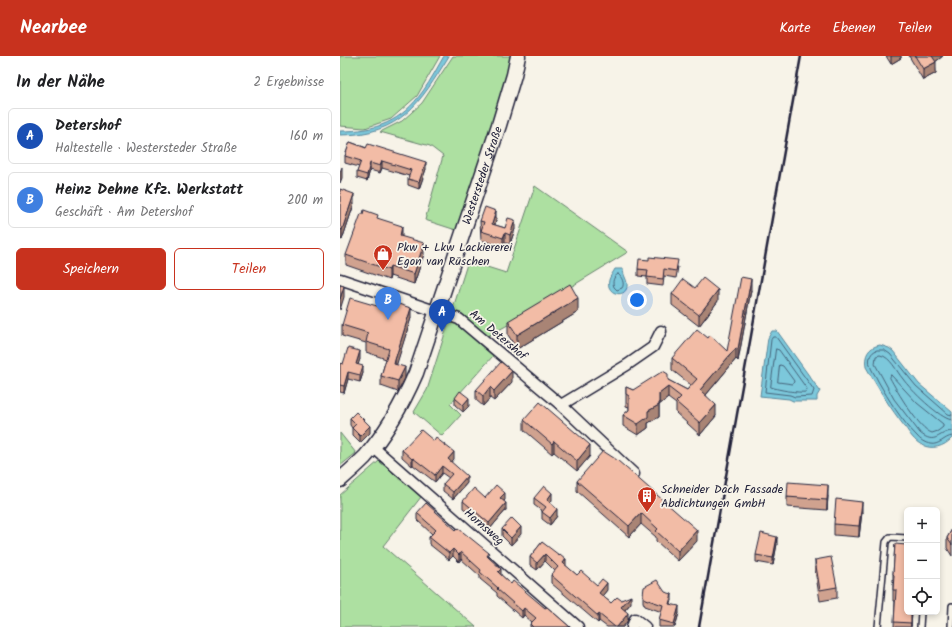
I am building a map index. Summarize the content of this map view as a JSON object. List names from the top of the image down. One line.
{"streets":{"main road":["Westersteder Straße"],"street":["Am Detershof","Hornsweg"]},"crossings":[["Westersteder Straße","Am Detershof"],["Westersteder Straße","Hornsweg"]],"places":{"shop":["Pkw + Lkw Lackiererei Egon van Rüschen"],"building":["Schneider Dach Fassade Abdichtungen GmbH"]},"page":{"header":"Nearbee","nav":["Karte","Ebenen","Teilen"],"heading":["In der Nähe","2 Ergebnisse"],"list":[{"mark":"A","name":"Detershof","note":"Haltestelle · Westersteder Straße","value":"160 m"},{"mark":"B","name":"Heinz Dehne Kfz. Werkstatt","note":"Geschäft · Am Detershof","value":"200 m"}],"buttons":["Speichern","Teilen"],"pins":["B","A"],"map_buttons":["+","−"]}}
